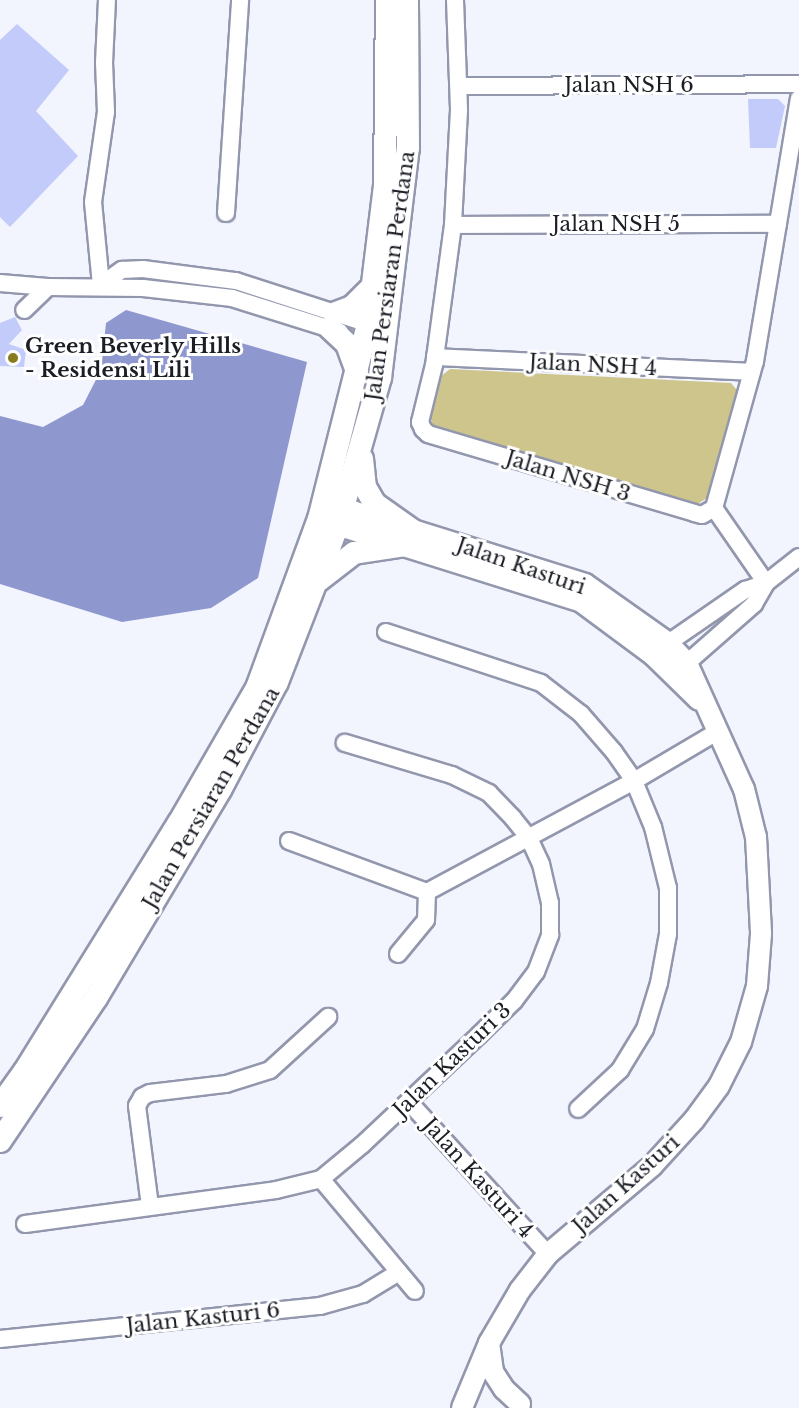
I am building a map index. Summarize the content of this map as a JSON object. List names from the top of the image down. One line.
{"streets":{"main road":["Jalan Persiaran Perdana"],"street":["Jalan NSH 6","Jalan NSH 5","Jalan NSH 4","Jalan NSH 3","Jalan Kasturi","Jalan Kasturi 3","Jalan Kasturi 4","Jalan Kasturi 6"]},"crossings":[["Jalan Persiaran Perdana","Jalan Kasturi"],["Jalan NSH 4","Jalan NSH 3"],["Jalan Kasturi","Jalan Kasturi 4"],["Jalan Kasturi 3","Jalan Kasturi 4"]],"places":["Green Beverly Hills - Residensi Lili"]}
